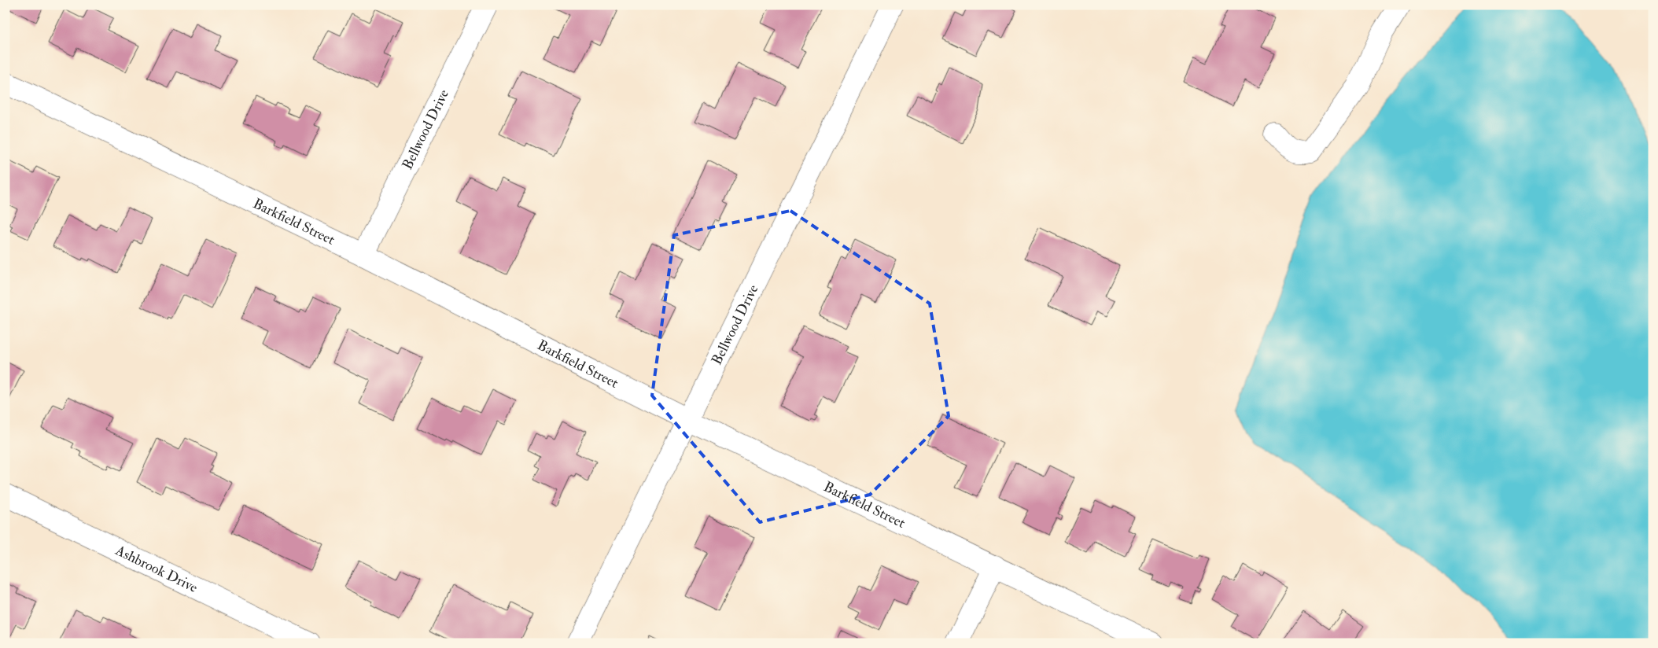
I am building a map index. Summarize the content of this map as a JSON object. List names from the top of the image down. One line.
{"streets":{"street":["Bellwood Drive","Barkfield Street","Ashbrook Drive"]},"crossings":[["Bellwood Drive","Barkfield Street"]]}
